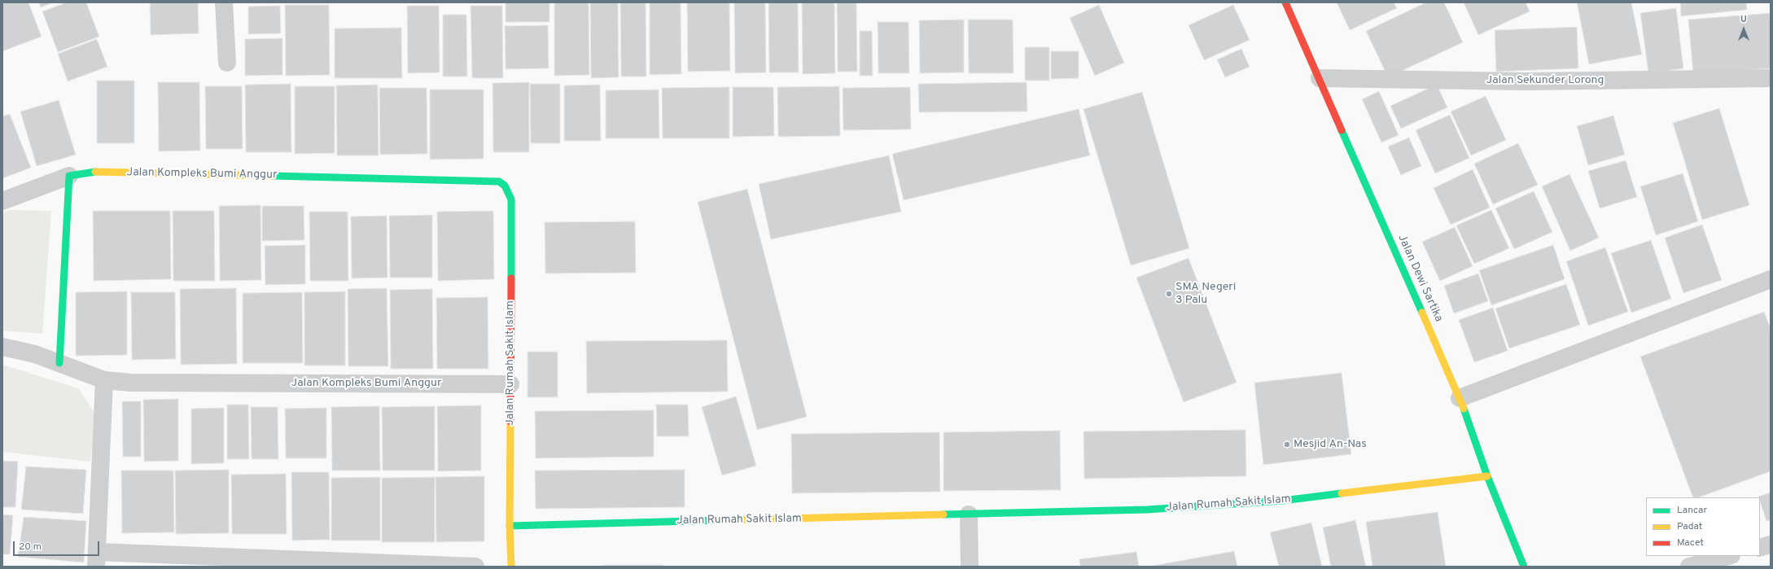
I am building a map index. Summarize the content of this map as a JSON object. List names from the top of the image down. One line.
{"streets":{"street":["Jalan Sekunder Lorong","Jalan Kompleks Bumi Anggur","Jalan Dewi Sartika","Jalan Rumah Sakit Islam"]},"crossings":[["Jalan Sekunder Lorong","Jalan Dewi Sartika"],["Jalan Kompleks Bumi Anggur","Jalan Rumah Sakit Islam"],["Jalan Dewi Sartika","Jalan Rumah Sakit Islam"]],"places":["SMA Negeri 3 Palu","Mesjid An-Nas"],"legend":["Lancar","Padat","Macet"],"scale_bar":"20 m","north":"top"}
